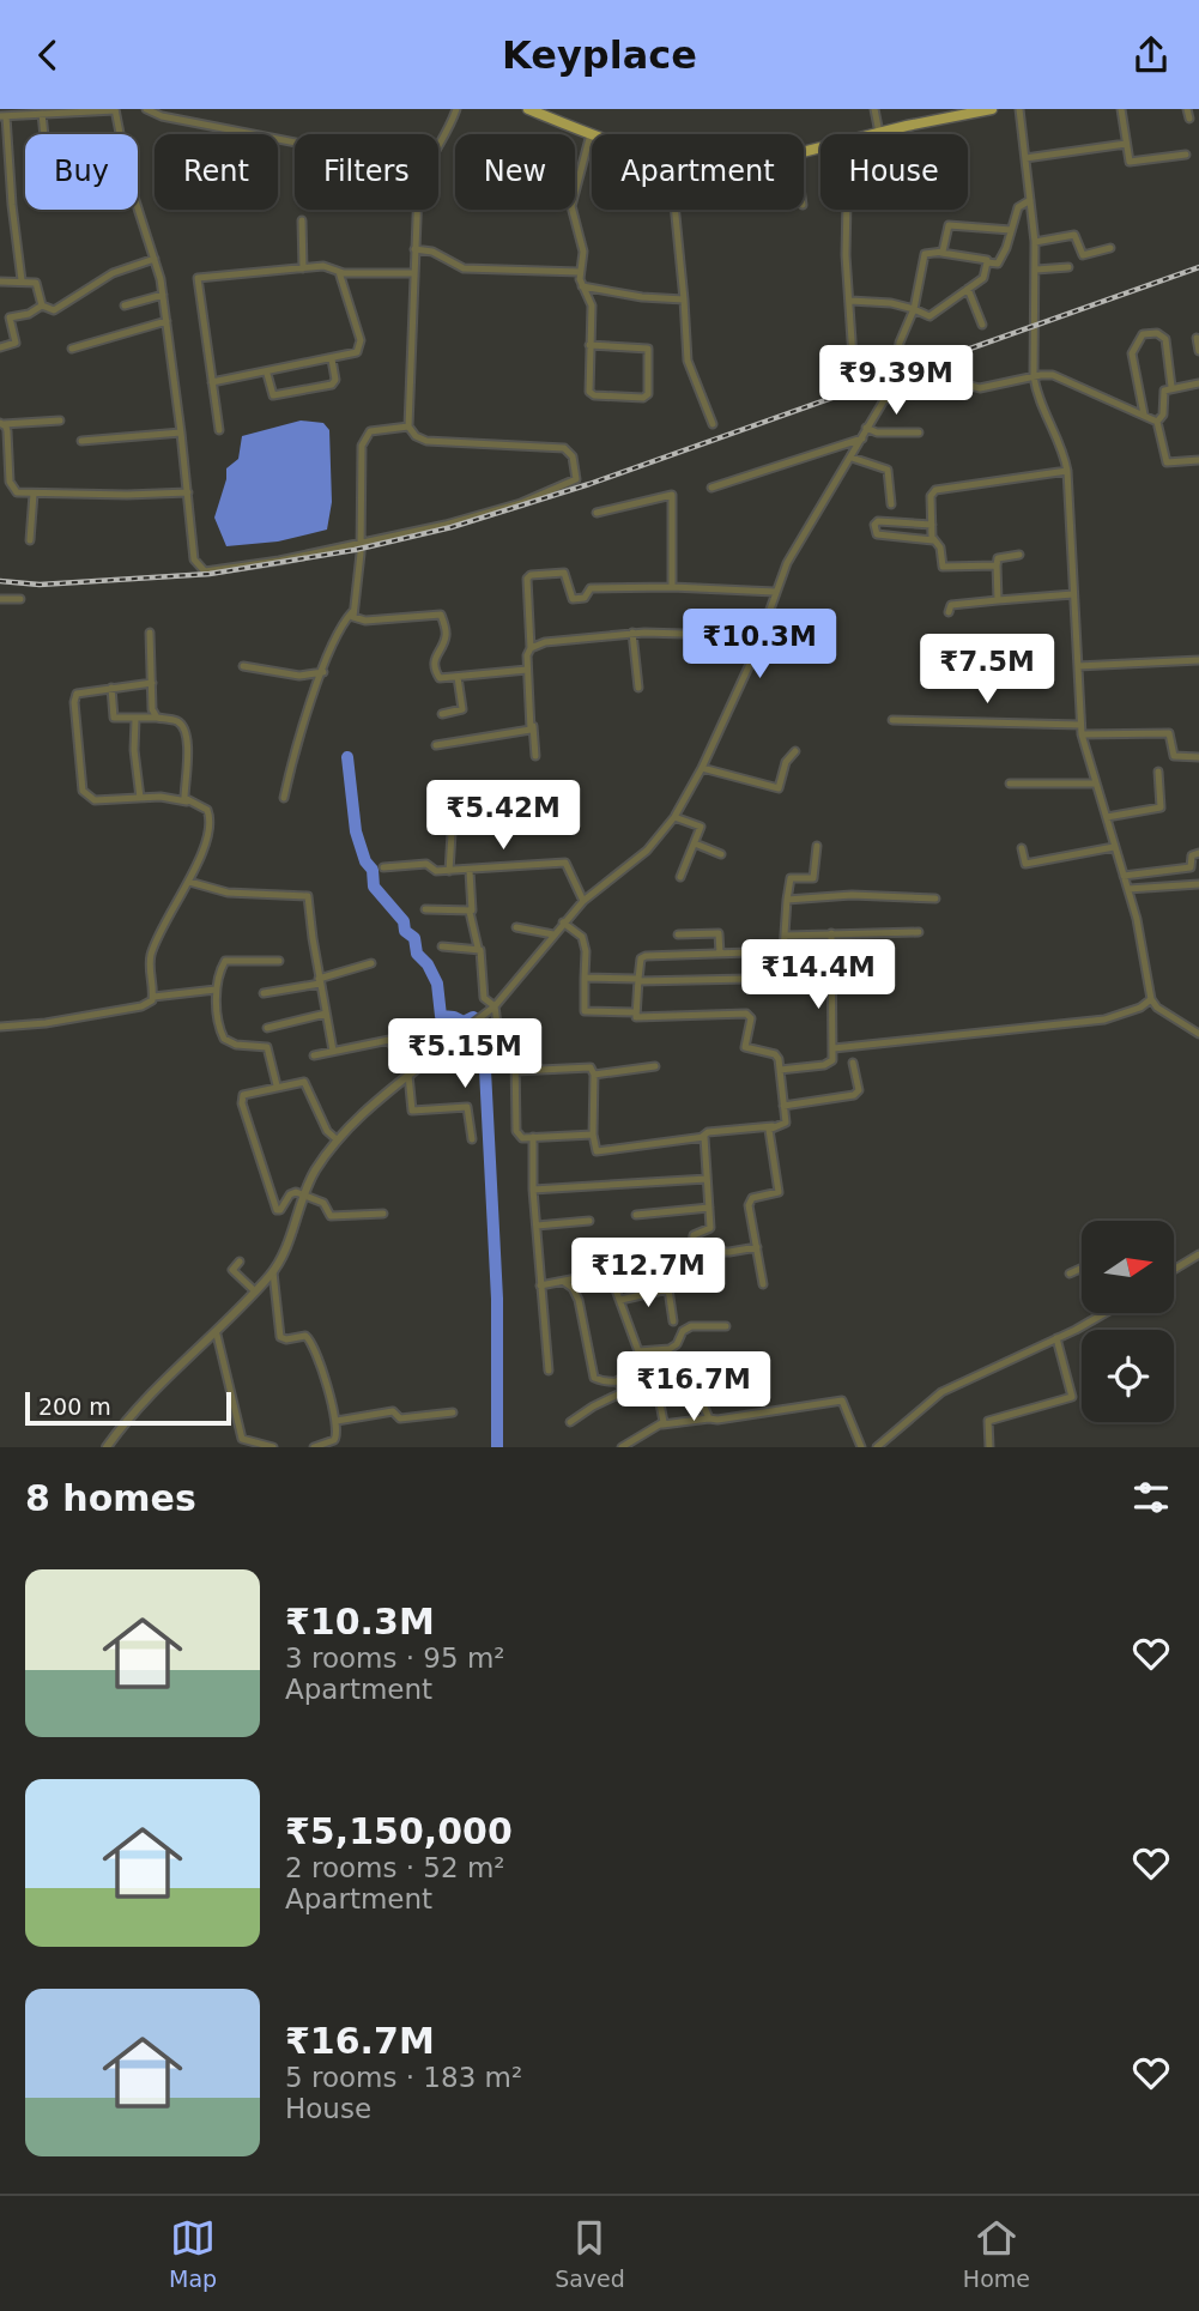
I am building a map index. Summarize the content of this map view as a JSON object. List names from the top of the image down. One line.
{"scale_bar":"200 m","north":"right","page":{"header":"Keyplace","chip":["Buy","Rent","Filters","New","Apartment","House"],"price":["₹9.39M","₹10.3M","₹7.5M","₹5.42M","₹14.4M","₹5.15M","₹12.7M","₹16.7M"],"scale":"200 m","heading":"8 homes","list":[{"name":"₹10.3M","note":"3 rooms · 95 m² · Apartment"},{"name":"₹5,150,000","note":"2 rooms · 52 m² · Apartment"},{"name":"₹16.7M","note":"5 rooms · 183 m² · House"}],"tabs":["Map","Saved","Home"]}}
